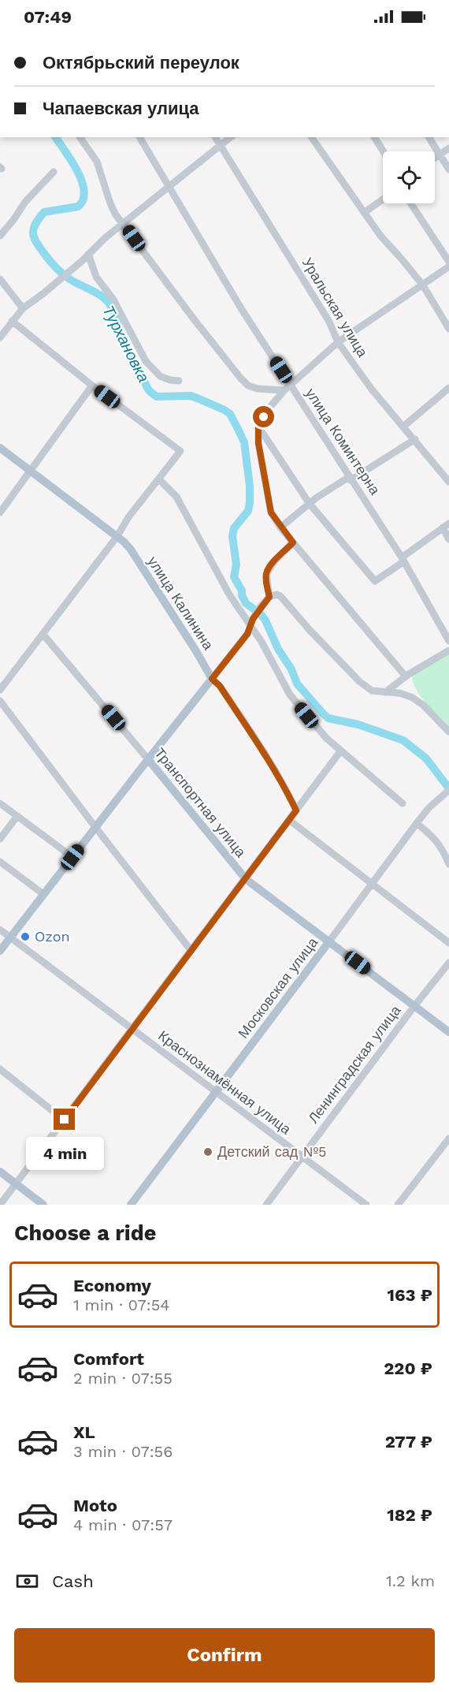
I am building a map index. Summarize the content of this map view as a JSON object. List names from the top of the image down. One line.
{"streets":{"main road":["улица Калинина","Транспортная улица","Московская улица"],"street":["Уральская улица","улица Коминтерна","Ленинградская улица","Краснознамённая улица"]},"crossings":[["Транспортная улица","Московская улица"],["Транспортная улица","Ленинградская улица"],["Московская улица","Краснознамённая улица"],["Ленинградская улица","Краснознамённая улица"]],"water":["Турхановка"],"places":["Ozon","Детский сад №5"],"page":{"status":"07:49","banner":["Октябрьский переулок","Чапаевская улица"],"bubble":"4 min","heading":"Choose a ride","list":[{"name":"Economy","note":"1 min · 07:54","value":"163 ₽"},{"name":"Comfort","note":"2 min · 07:55","value":"220 ₽"},{"name":"XL","note":"3 min · 07:56","value":"277 ₽"},{"name":"Moto","note":"4 min · 07:57","value":"182 ₽"}],"pay":["Cash","1.2 km"],"buttons":"Confirm"}}
